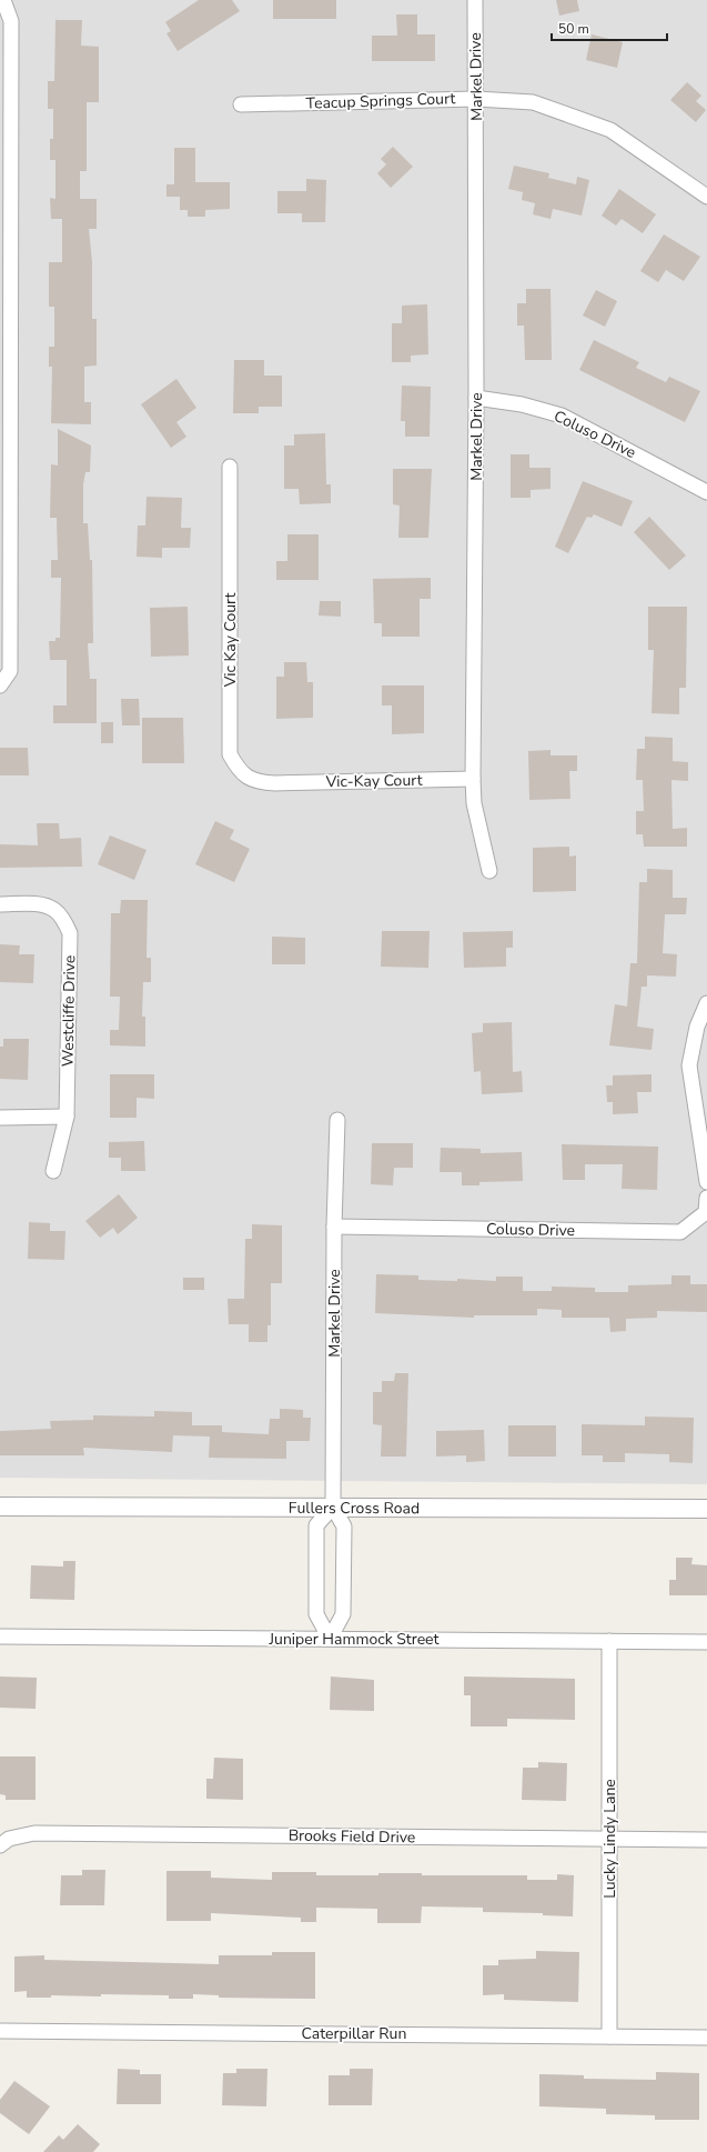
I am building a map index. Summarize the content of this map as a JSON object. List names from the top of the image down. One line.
{"streets":{"street":["Markel Drive","Teacup Springs Court","Coluso Drive","Vic Kay Court","Vic-Kay Court","Westcliffe Drive","Fullers Cross Road","Juniper Hammock Street","Brooks Field Drive","Lucky Lindy Lane","Caterpillar Run"]},"crossings":[["Markel Drive","Teacup Springs Court"],["Markel Drive","Coluso Drive"],["Markel Drive","Vic-Kay Court"],["Markel Drive","Fullers Cross Road"],["Vic Kay Court","Vic-Kay Court"],["Juniper Hammock Street","Lucky Lindy Lane"],["Brooks Field Drive","Lucky Lindy Lane"],["Lucky Lindy Lane","Caterpillar Run"]],"scale_bar":"50 m"}
